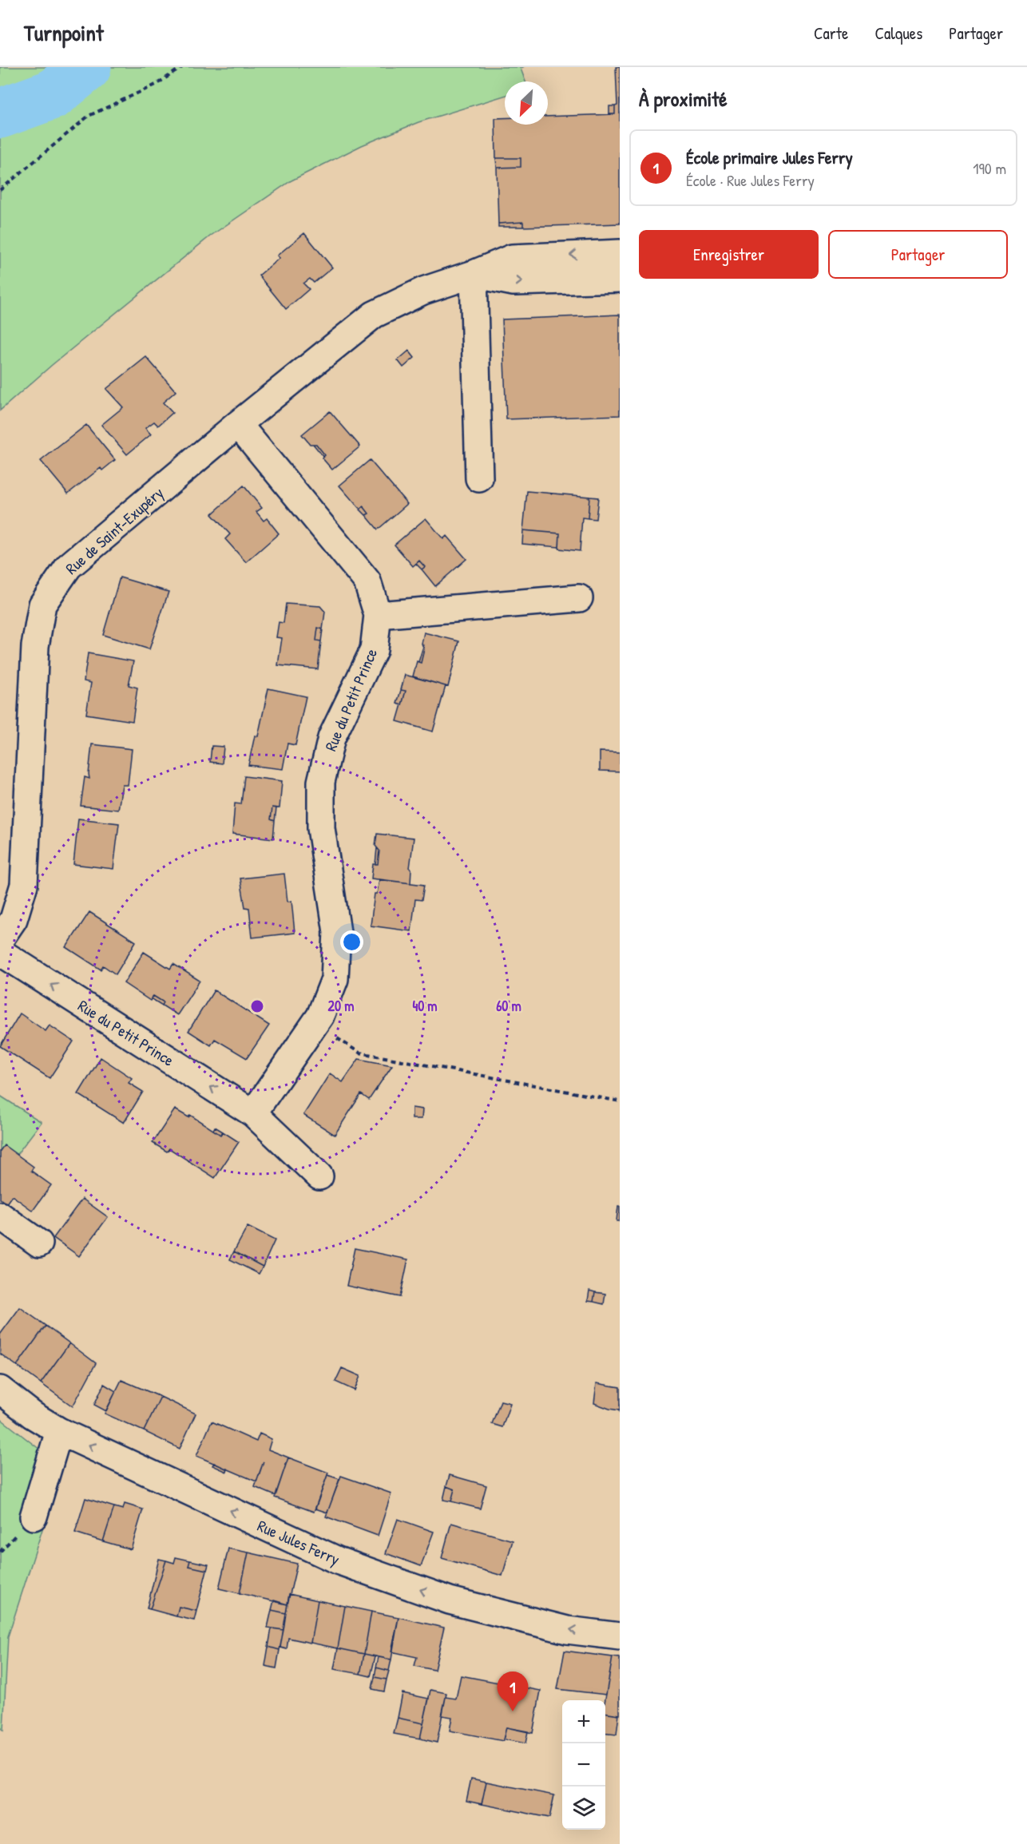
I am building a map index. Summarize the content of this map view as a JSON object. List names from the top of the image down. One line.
{"streets":{"street":["Rue de Saint-Exupéry","Rue du Petit Prince","Rue Jules Ferry"]},"crossings":[["Rue de Saint-Exupéry","Rue du Petit Prince"]],"one_way":["Rue Jules Ferry"],"north":"bottom left","page":{"header":"Turnpoint","nav":["Carte","Calques","Partager"],"heading":"À proximité","list":[{"mark":"1","name":"École primaire Jules Ferry","note":"École · Rue Jules Ferry","value":"190 m"}],"buttons":["Enregistrer","Partager"],"pins":"1","map_buttons":["+","−"]},"rings":["20 m","40 m","60 m"]}
